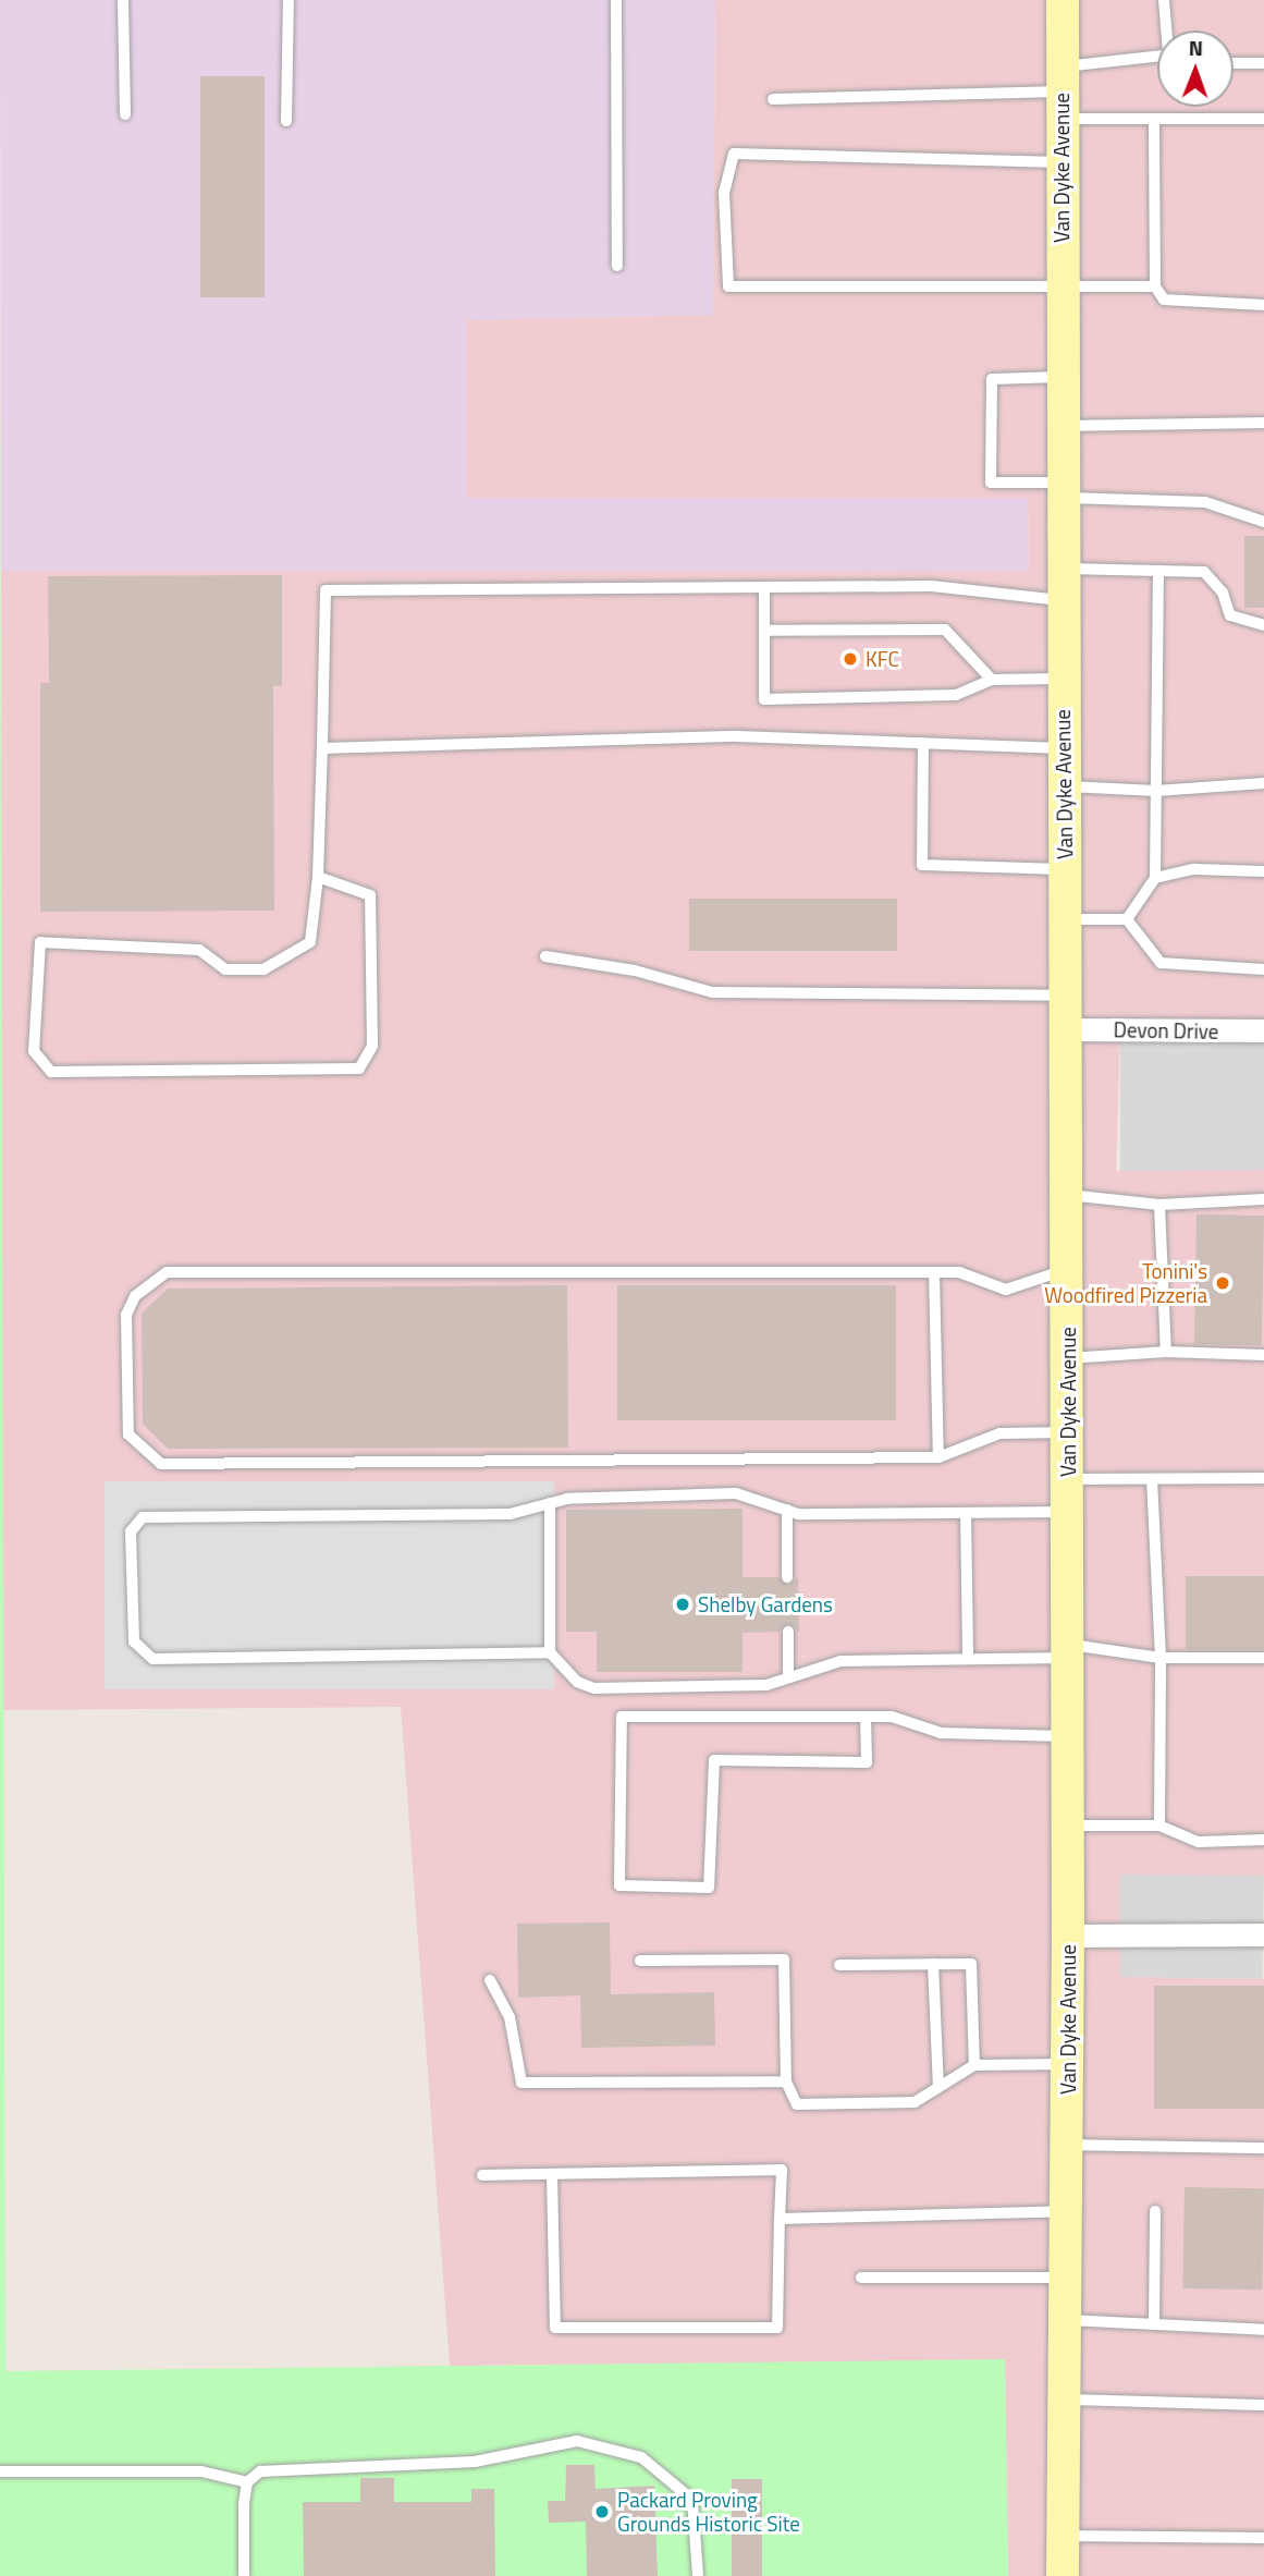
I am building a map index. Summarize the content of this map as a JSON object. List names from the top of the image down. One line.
{"streets":{"main road":["Van Dyke Avenue"],"street":["Devon Drive"]},"crossings":[["Van Dyke Avenue","Devon Drive"]],"places":["KFC","Tonini's Woodfired Pizzeria","Shelby Gardens","Packard Proving Grounds Historic Site"],"north":"top"}
